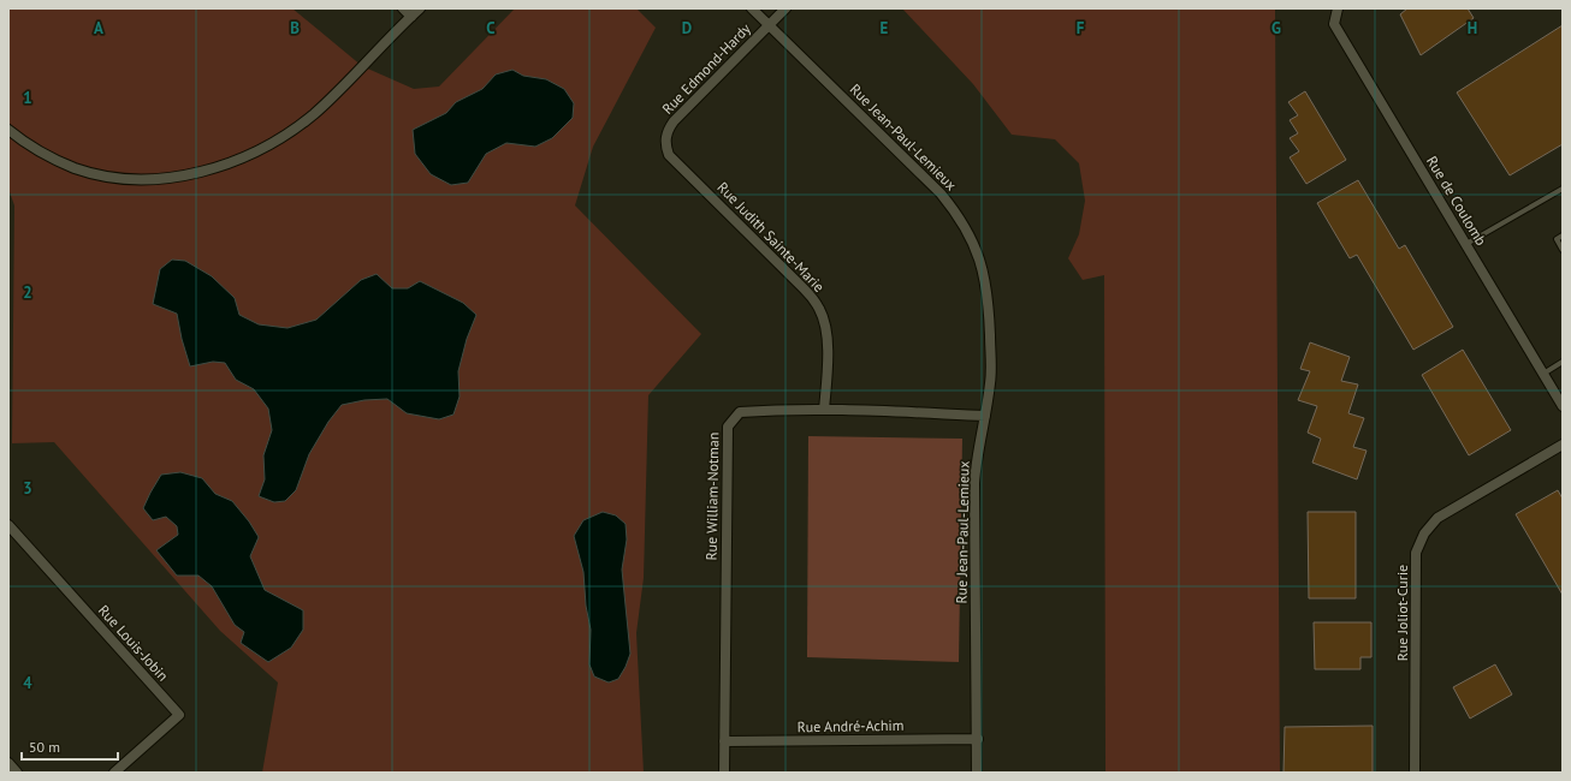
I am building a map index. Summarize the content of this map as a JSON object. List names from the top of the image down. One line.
{"streets":{"street":["Rue Edmond-Hardy","Rue Jean-Paul-Lemieux","Rue de Coulomb","Rue Judith Sainte-Marie","Rue William-Notman","Rue Joliot-Curie","Rue Louis-Jobin","Rue André-Achim"]},"crossings":[["Rue Edmond-Hardy","Rue Jean-Paul-Lemieux"],["Rue Edmond-Hardy","Rue Judith Sainte-Marie"],["Rue Jean-Paul-Lemieux","Rue William-Notman"],["Rue Jean-Paul-Lemieux","Rue André-Achim"],["Rue Judith Sainte-Marie","Rue William-Notman"],["Rue William-Notman","Rue André-Achim"]],"scale_bar":"50 m","grid":{"columns":["A","B","C","D","E","F","G","H"],"rows":["1","2","3","4"]}}
